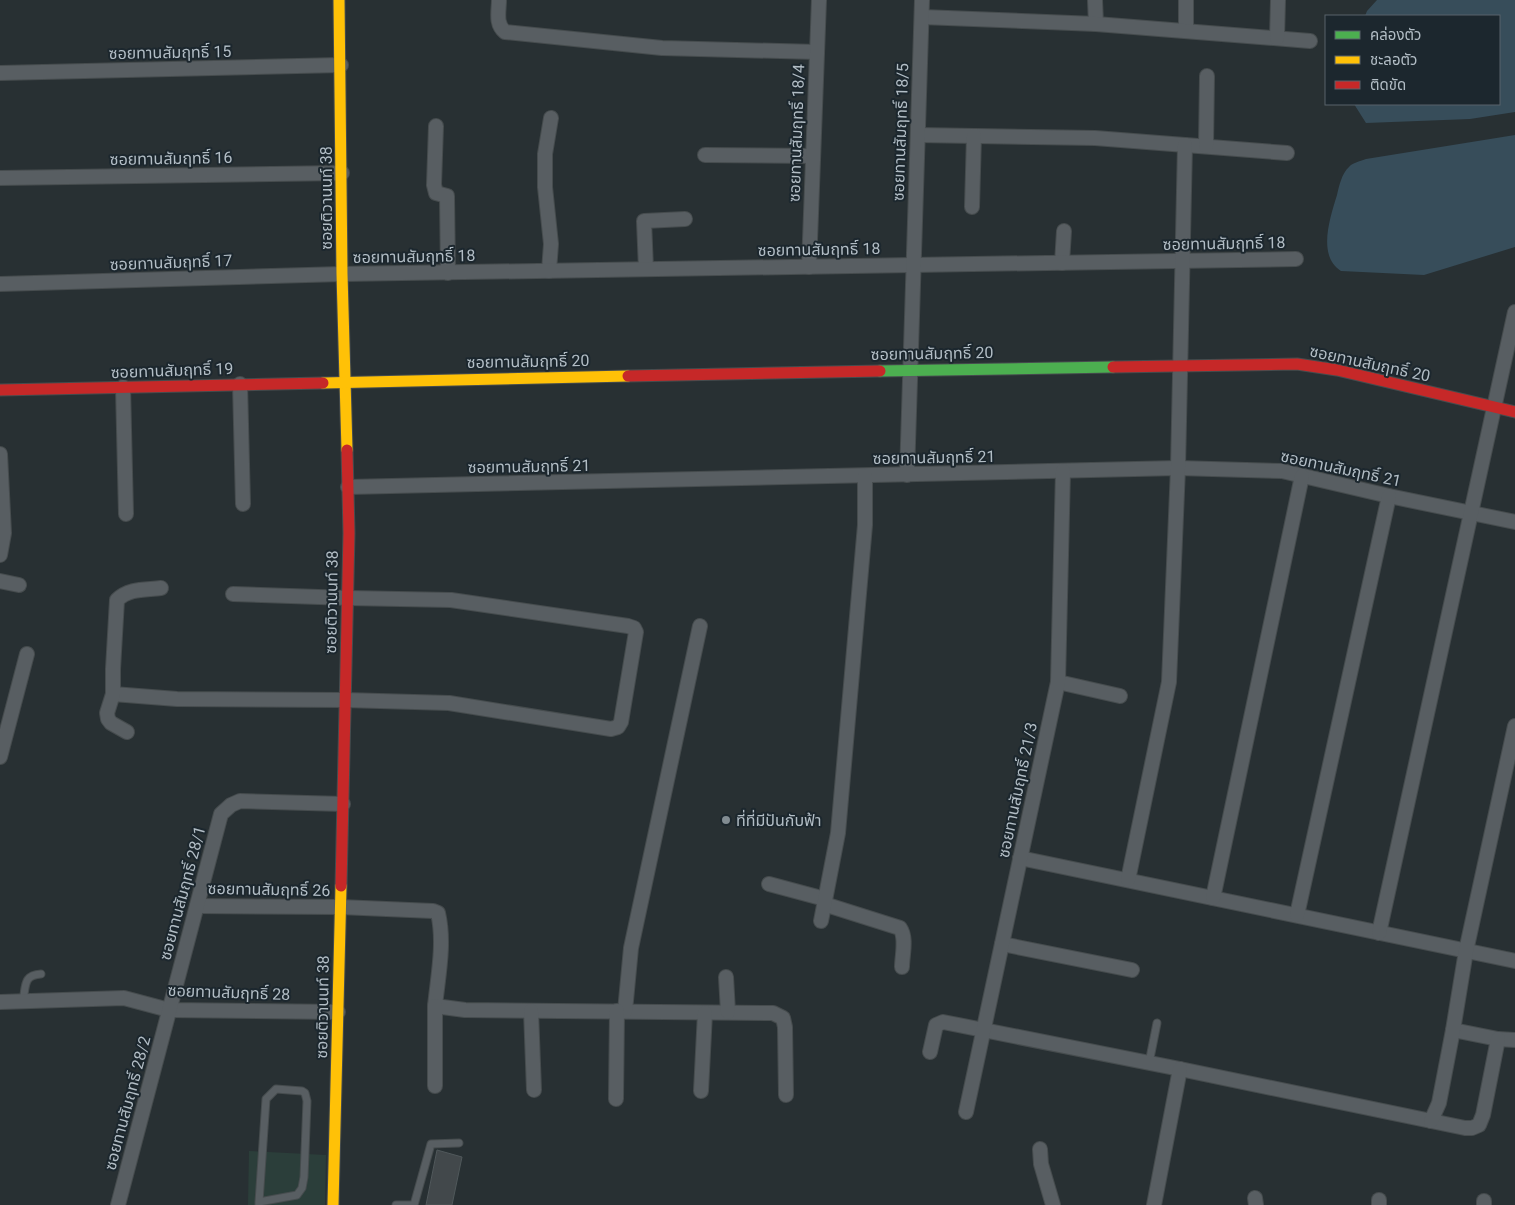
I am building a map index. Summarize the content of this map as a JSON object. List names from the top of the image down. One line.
{"streets":{"street":["ซอยทานสัมฤทธิ์ 15","ซอยทานสัมฤทธิ์ 18/5","ซอยทานสัมฤทธิ์ 18/4","ซอยทานสัมฤทธิ์ 16","ซอยติวานนท์ 38","ซอยทานสัมฤทธิ์ 18","ซอยทานสัมฤทธิ์ 17","ซอยทานสัมฤทธิ์ 20","ซอยทานสัมฤทธิ์ 19","ซอยทานสัมฤทธิ์ 21","ซอยทานสัมฤทธิ์ 21/3","ซอยทานสัมฤทธิ์ 26","ซอยทานสัมฤทธิ์ 28/1","ซอยทานสัมฤทธิ์ 28","ซอยทานสัมฤทธิ์ 28/2"]},"crossings":[["ซอยทานสัมฤทธิ์ 15","ซอยติวานนท์ 38"],["ซอยทานสัมฤทธิ์ 18/5","ซอยทานสัมฤทธิ์ 18"],["ซอยทานสัมฤทธิ์ 18/5","ซอยทานสัมฤทธิ์ 20"],["ซอยทานสัมฤทธิ์ 18/5","ซอยทานสัมฤทธิ์ 21"],["ซอยทานสัมฤทธิ์ 18/4","ซอยทานสัมฤทธิ์ 18"],["ซอยทานสัมฤทธิ์ 16","ซอยติวานนท์ 38"],["ซอยติวานนท์ 38","ซอยทานสัมฤทธิ์ 18"],["ซอยติวานนท์ 38","ซอยทานสัมฤทธิ์ 17"],["ซอยติวานนท์ 38","ซอยทานสัมฤทธิ์ 20"],["ซอยติวานนท์ 38","ซอยทานสัมฤทธิ์ 19"],["ซอยติวานนท์ 38","ซอยทานสัมฤทธิ์ 21"],["ซอยติวานนท์ 38","ซอยทานสัมฤทธิ์ 26"],["ซอยติวานนท์ 38","ซอยทานสัมฤทธิ์ 28/1"],["ซอยติวานนท์ 38","ซอยทานสัมฤทธิ์ 28"],["ซอยทานสัมฤทธิ์ 18","ซอยทานสัมฤทธิ์ 17"],["ซอยทานสัมฤทธิ์ 20","ซอยทานสัมฤทธิ์ 19"],["ซอยทานสัมฤทธิ์ 21","ซอยทานสัมฤทธิ์ 21/3"],["ซอยทานสัมฤทธิ์ 26","ซอยทานสัมฤทธิ์ 28/1"],["ซอยทานสัมฤทธิ์ 28/1","ซอยทานสัมฤทธิ์ 28"],["ซอยทานสัมฤทธิ์ 28/1","ซอยทานสัมฤทธิ์ 28/2"],["ซอยทานสัมฤทธิ์ 28","ซอยทานสัมฤทธิ์ 28/2"]],"places":["ที่ที่มีปันกับฟ้า"],"legend":["คล่องตัว","ชะลอตัว","ติดขัด"]}
